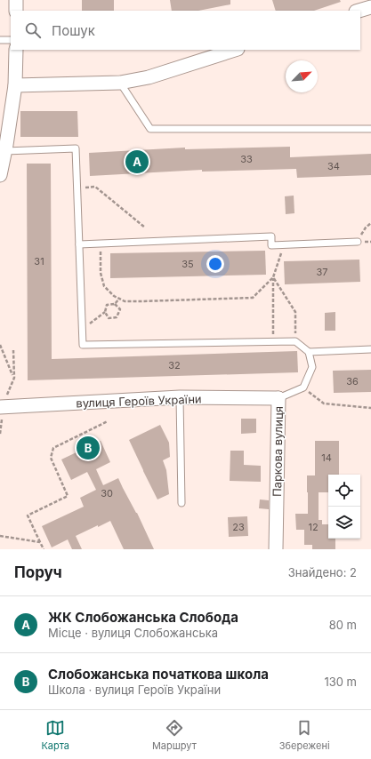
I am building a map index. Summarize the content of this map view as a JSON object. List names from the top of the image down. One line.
{"streets":{"street":["вулиця Героїв України","Паркова вулиця"]},"crossings":[["вулиця Героїв України","Паркова вулиця"]],"house_numbers":["33","34","31","35","37","32","36","14","30","23","12"],"north":"top right","page":{"search":"Пошук","pins":["A","B"],"heading":["Поруч","Знайдено: 2"],"list":[{"mark":"A","name":"ЖК Слобожанська Слобода","note":"Місце · вулиця Слобожанська","value":"80 m"},{"mark":"B","name":"Cлобожанська початкова школа","note":"Школа · вулиця Героїв України","value":"130 m"}],"nav":["Карта","Маршрут","Збережені"]}}
